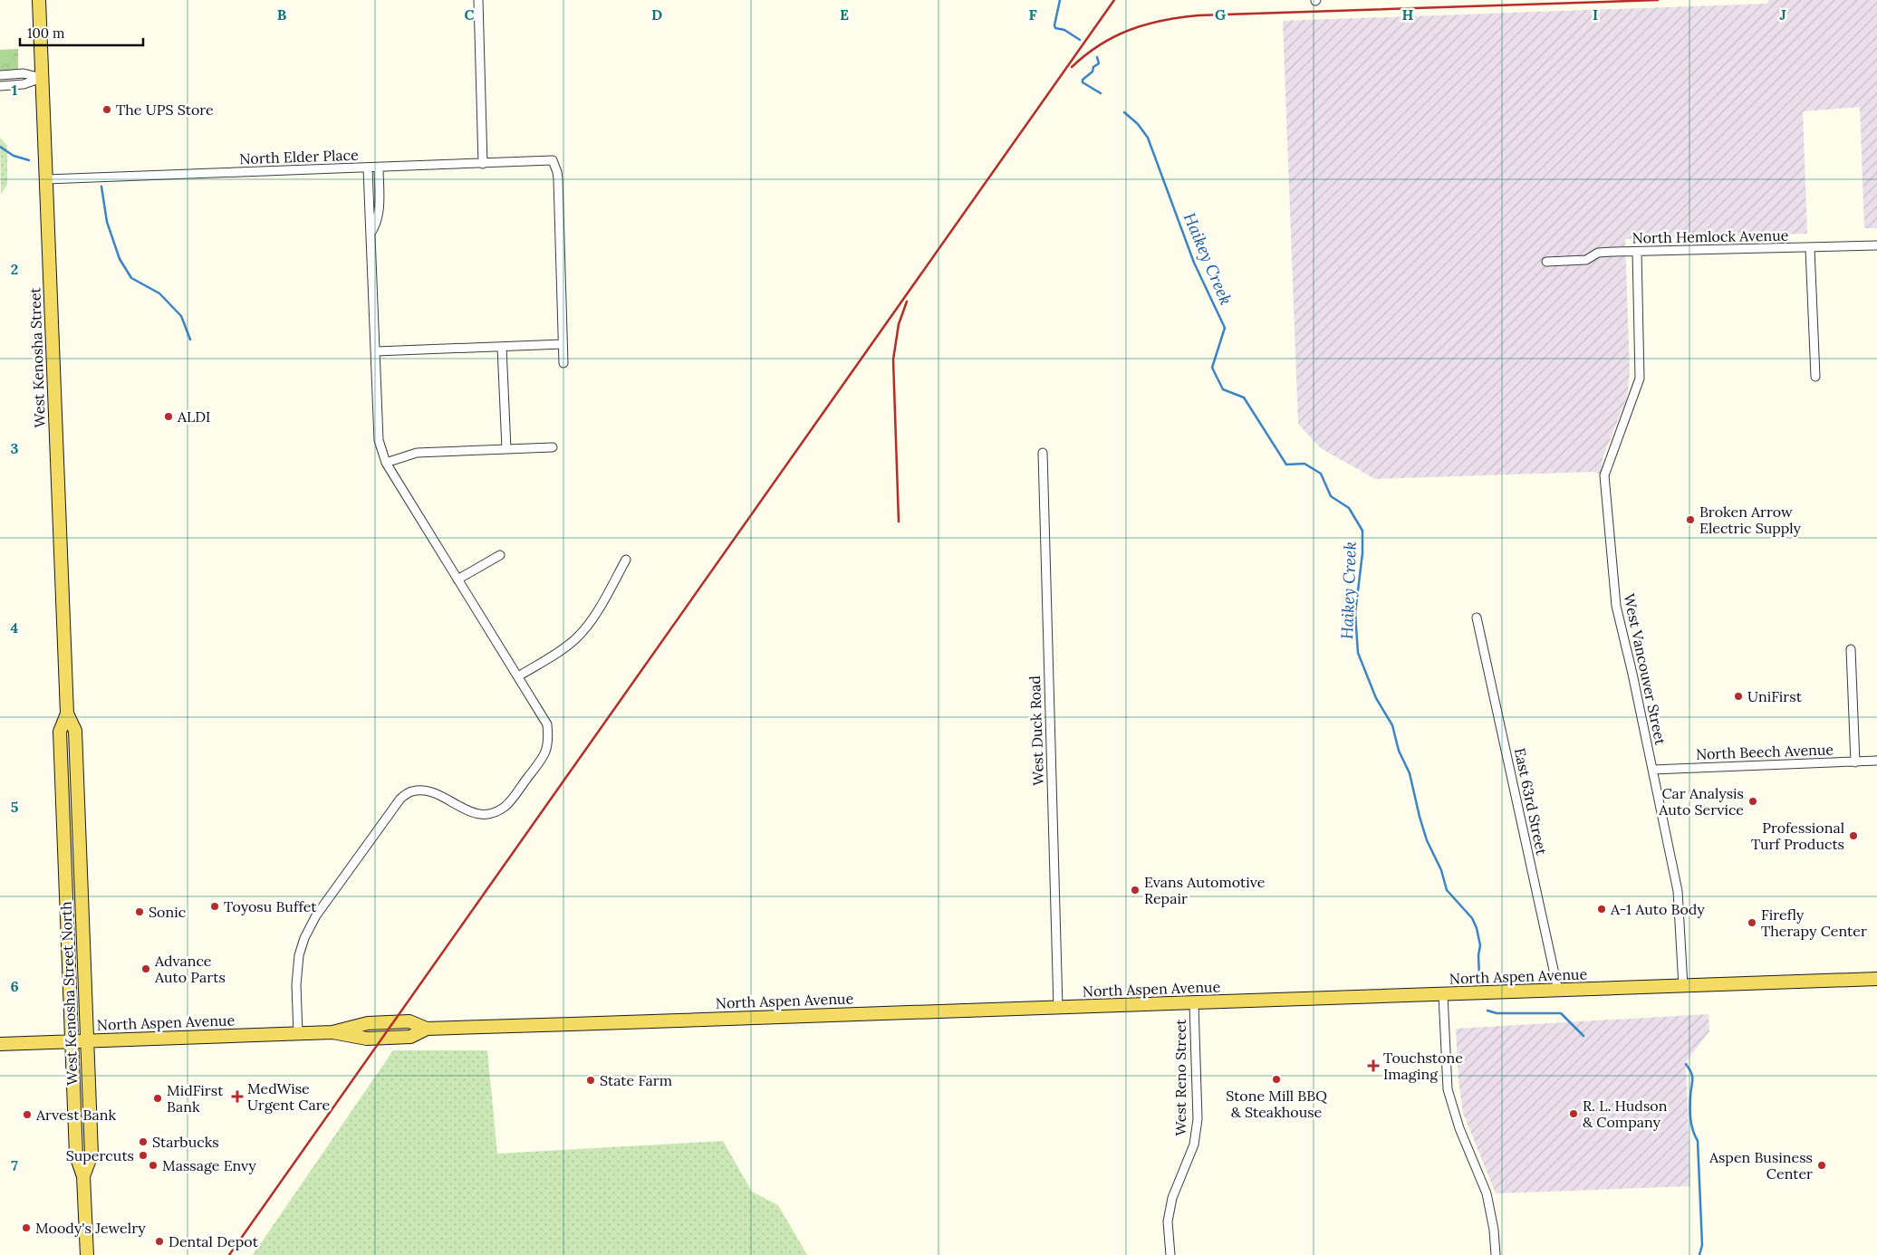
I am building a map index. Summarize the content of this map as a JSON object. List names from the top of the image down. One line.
{"streets":{"main road":["West Kenosha Street","North Aspen Avenue","West Kenosha Street North"],"street":["North Elder Place","North Hemlock Avenue","West Vancouver Street","West Duck Road","North Beech Avenue","East 63rd Street","West Reno Street"]},"crossings":[["North Elder Place","West Kenosha Street"],["North Hemlock Avenue","West Vancouver Street"],["West Kenosha Street","West Kenosha Street North"],["West Vancouver Street","North Beech Avenue"],["West Vancouver Street","North Aspen Avenue"],["West Duck Road","North Aspen Avenue"],["East 63rd Street","North Aspen Avenue"],["North Aspen Avenue","West Kenosha Street North"],["North Aspen Avenue","West Reno Street"]],"water":["Haikey Creek"],"places":{"other":["The UPS Store","ALDI","Broken Arrow Electric Supply","UniFirst","Car Analysis Auto Service","Professional Turf Products","Evans Automotive Repair","Toyosu Buffet","A-1 Auto Body","Sonic","Firefly Therapy Center","Advance Auto Parts","Stone Mill BBQ & Steakhouse","State Farm","MidFirst Bank","R. L. Hudson & Company","Arvest Bank","Starbucks","Supercuts","Massage Envy","Aspen Business Center","Moody's Jewelry","Dental Depot"],"health":["Touchstone Imaging","MedWise Urgent Care"]},"scale_bar":"100 m","grid":{"columns":["B","C","D","E","F","G","H","I","J"],"rows":["1","2","3","4","5","6","7"]}}
